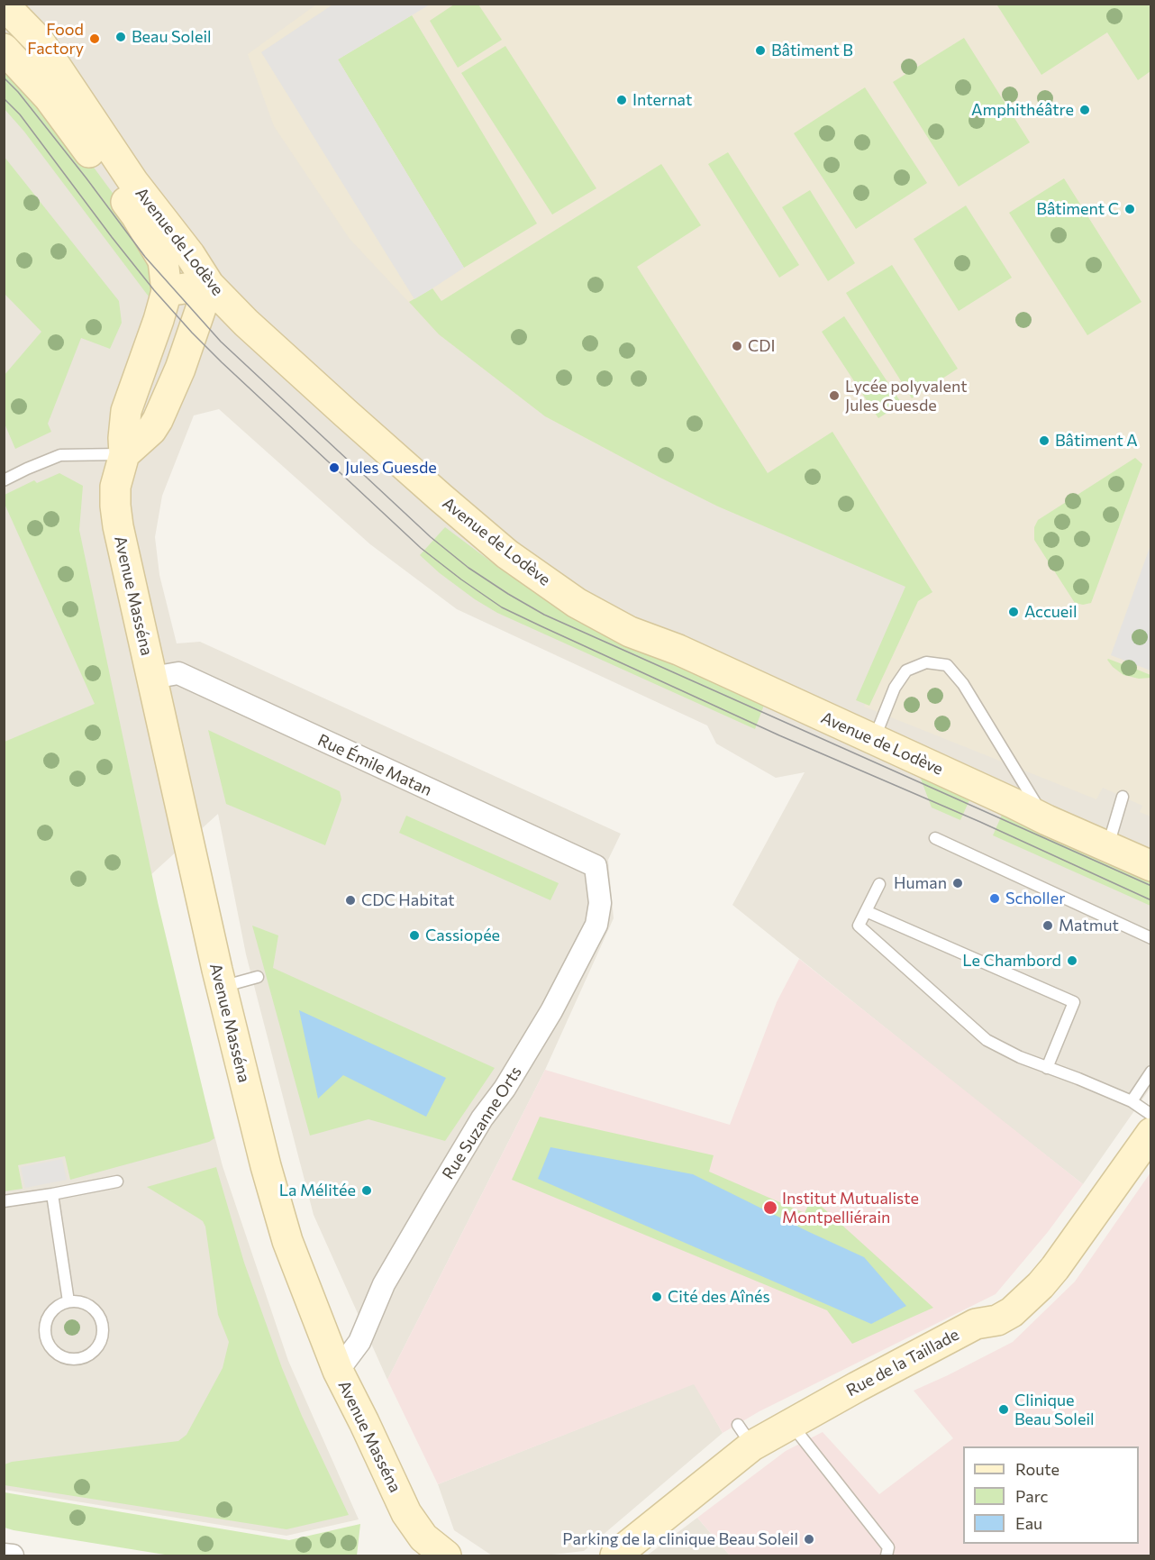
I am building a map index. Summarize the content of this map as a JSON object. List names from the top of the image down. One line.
{"streets":{"street":["Avenue de Lodève","Avenue Masséna","Rue Émile Matan","Rue Suzanne Orts","Rue de la Taillade"]},"crossings":[["Avenue de Lodève","Avenue Masséna"],["Avenue Masséna","Rue Émile Matan"],["Avenue Masséna","Rue Suzanne Orts"],["Rue Émile Matan","Rue Suzanne Orts"]],"places":["Beau Soleil","Food Factory","Bâtiment B","Internat","Amphithéâtre","Bâtiment C","CDI","Lycée polyvalent Jules Guesde","Bâtiment A","Jules Guesde","Accueil","Human","Scholler","CDC Habitat","Matmut","Cassiopée","Le Chambord","La Mélitée","Institut Mutualiste Montpelliérain","Cité des Aînés","Clinique Beau Soleil","Parking de la clinique Beau Soleil"],"legend":["Route","Parc","Eau"]}
